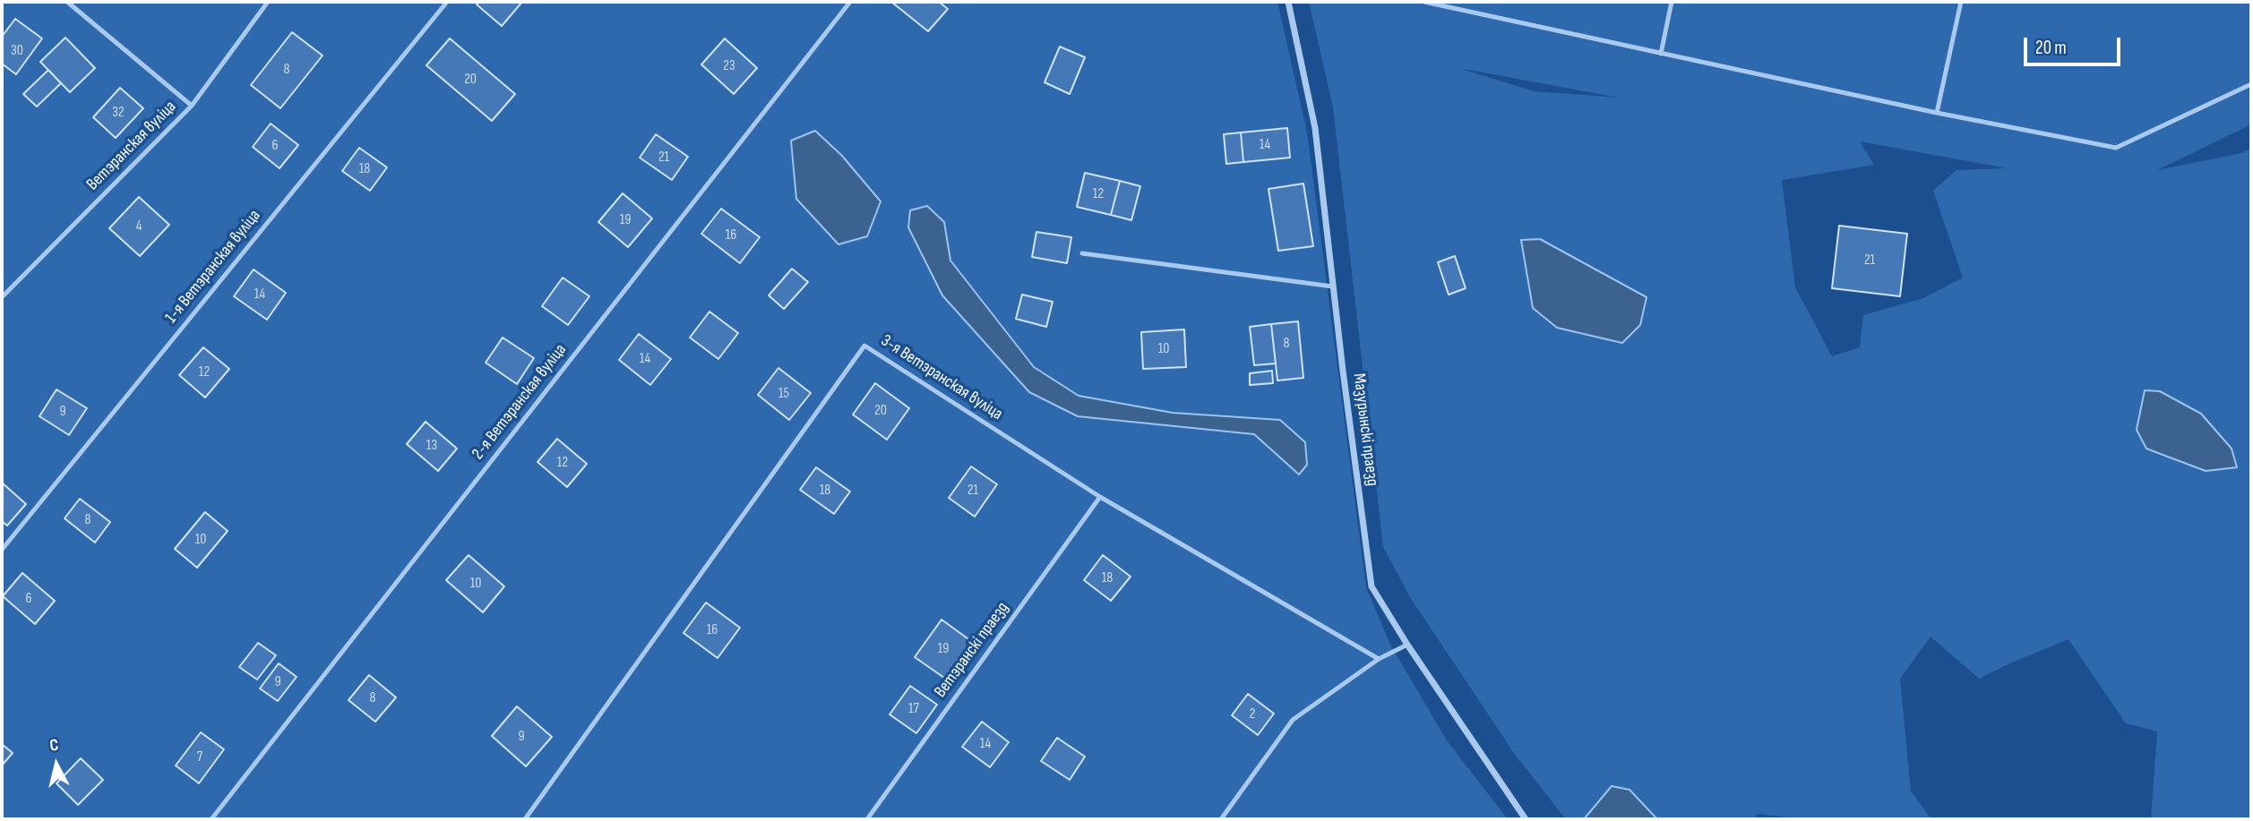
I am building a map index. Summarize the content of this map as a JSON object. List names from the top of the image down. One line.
{"streets":{"street":["Мазурынскі праезд"],"lane":["Ветэранская вуліца","1-я Ветэранская вуліца","3-я Ветэранская вуліца","2-я Ветэранская вуліца","Ветэранскі праезд"]},"crossings":[["3-я Ветэранская вуліца","Ветэранскі праезд"]],"house_numbers":["30","23","8","20","32","14","6","21","18","12","19","4","16","21","14","8","10","14","12","15","20","9","13","12","18","21","8","10","18","10","6","16","19","9","8","17","2","9","14","7"],"scale_bar":"20 m","north":"top"}
